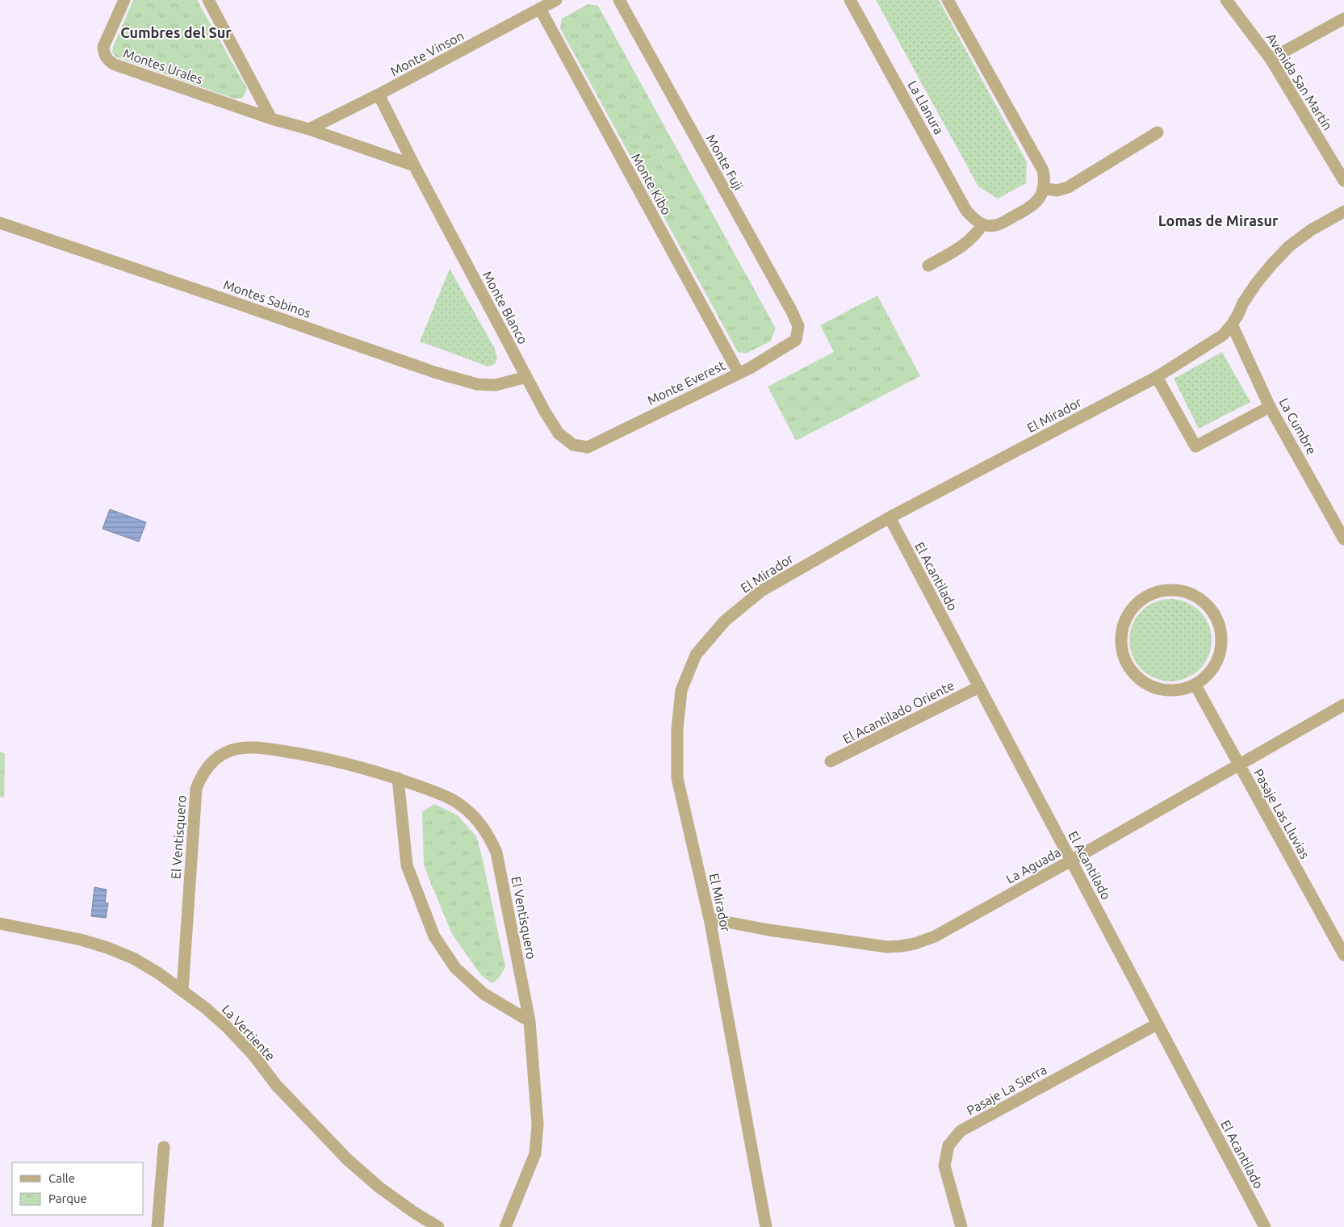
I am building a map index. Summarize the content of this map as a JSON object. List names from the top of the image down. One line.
{"streets":{"street":["Monte Vinson","Montes Urales","Avenida San Martín","La Llanura","Monte Fuji","Monte Kibo","Montes Sabinos","Monte Blanco","Monte Everest","El Mirador","La Cumbre","El Acantilado","El Acantilado Oriente","Pasaje Las Lluvias","El Ventisquero","La Aguada","La Vertiente","Pasaje La Sierra"]},"crossings":[["Monte Vinson","Monte Kibo"],["Monte Vinson","Monte Blanco"],["Monte Fuji","Monte Everest"],["Monte Kibo","Monte Everest"],["Montes Sabinos","Monte Blanco"],["Monte Blanco","Monte Everest"],["El Mirador","La Cumbre"],["El Mirador","El Acantilado"],["El Mirador","La Aguada"],["El Acantilado","El Acantilado Oriente"],["El Acantilado","La Aguada"],["El Acantilado","Pasaje La Sierra"],["Pasaje Las Lluvias","La Aguada"],["El Ventisquero","La Vertiente"]],"districts":["Cumbres del Sur","Lomas de Mirasur"],"legend":["Calle","Parque"]}
